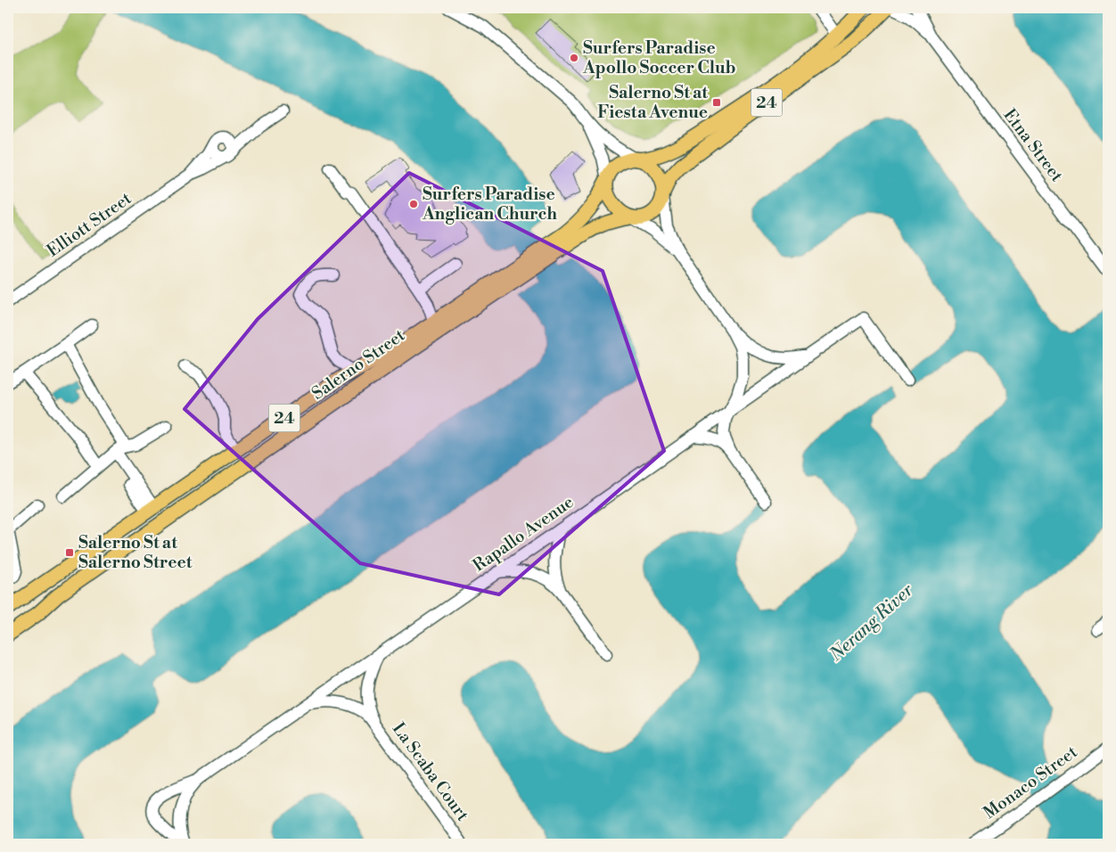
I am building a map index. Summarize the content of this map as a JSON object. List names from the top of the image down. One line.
{"streets":{"main road":["24","Salerno Street"],"street":["Etna Street","Elliott Street","Rapallo Avenue","La Scaba Court","Monaco Street"]},"crossings":[["24","Etna Street"],["24","Salerno Street"],["Rapallo Avenue","La Scaba Court"]],"water":["Nerang River"],"places":{"other":["Surfers Paradise Apollo Soccer Club","Surfers Paradise Anglican Church"],"transit":["Salerno St at Fiesta Avenue","Salerno St at Salerno Street"]}}
